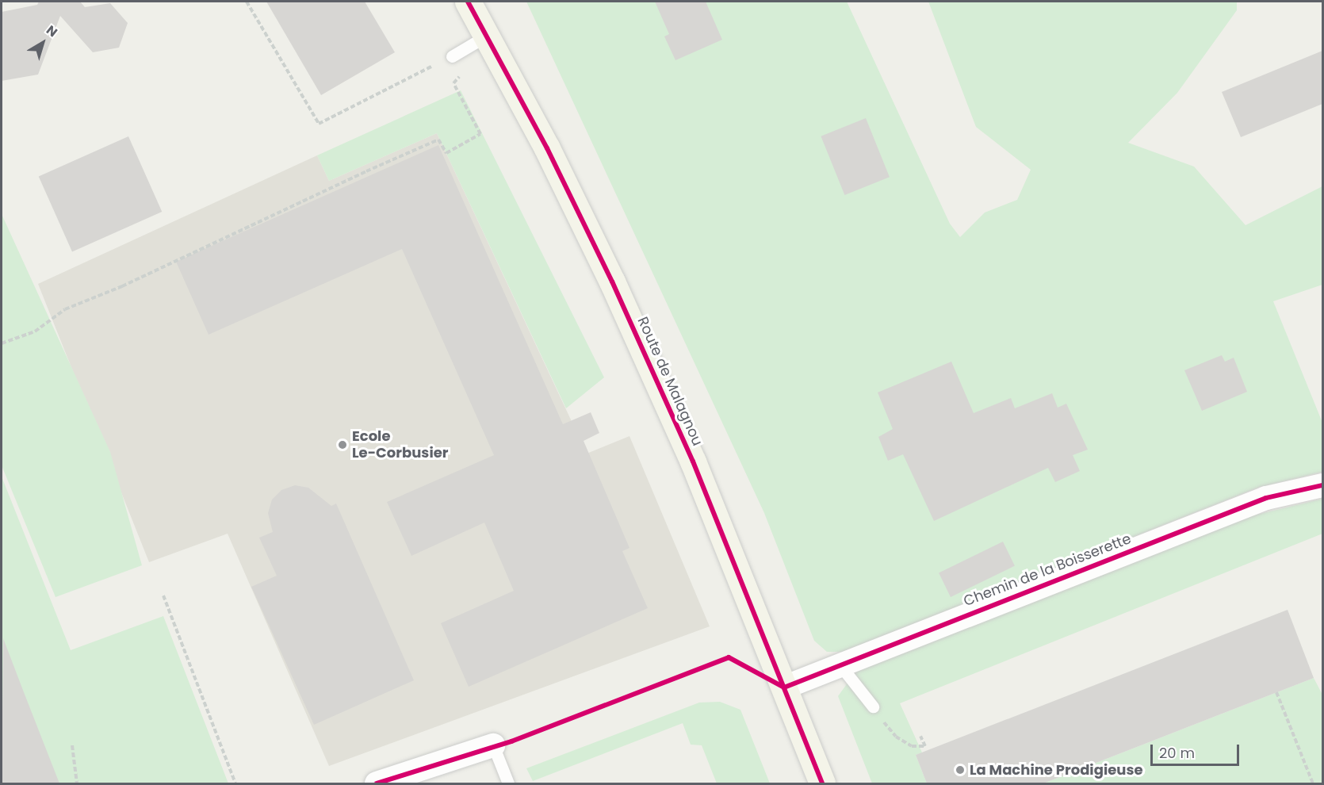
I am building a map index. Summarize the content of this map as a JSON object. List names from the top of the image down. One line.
{"streets":{"main road":["Route de Malagnou"],"street":["Chemin de la Boisserette"]},"crossings":[["Route de Malagnou","Chemin de la Boisserette"]],"places":["Ecole Le-Corbusier","La Machine Prodigieuse"],"scale_bar":"20 m","north":"top right"}
